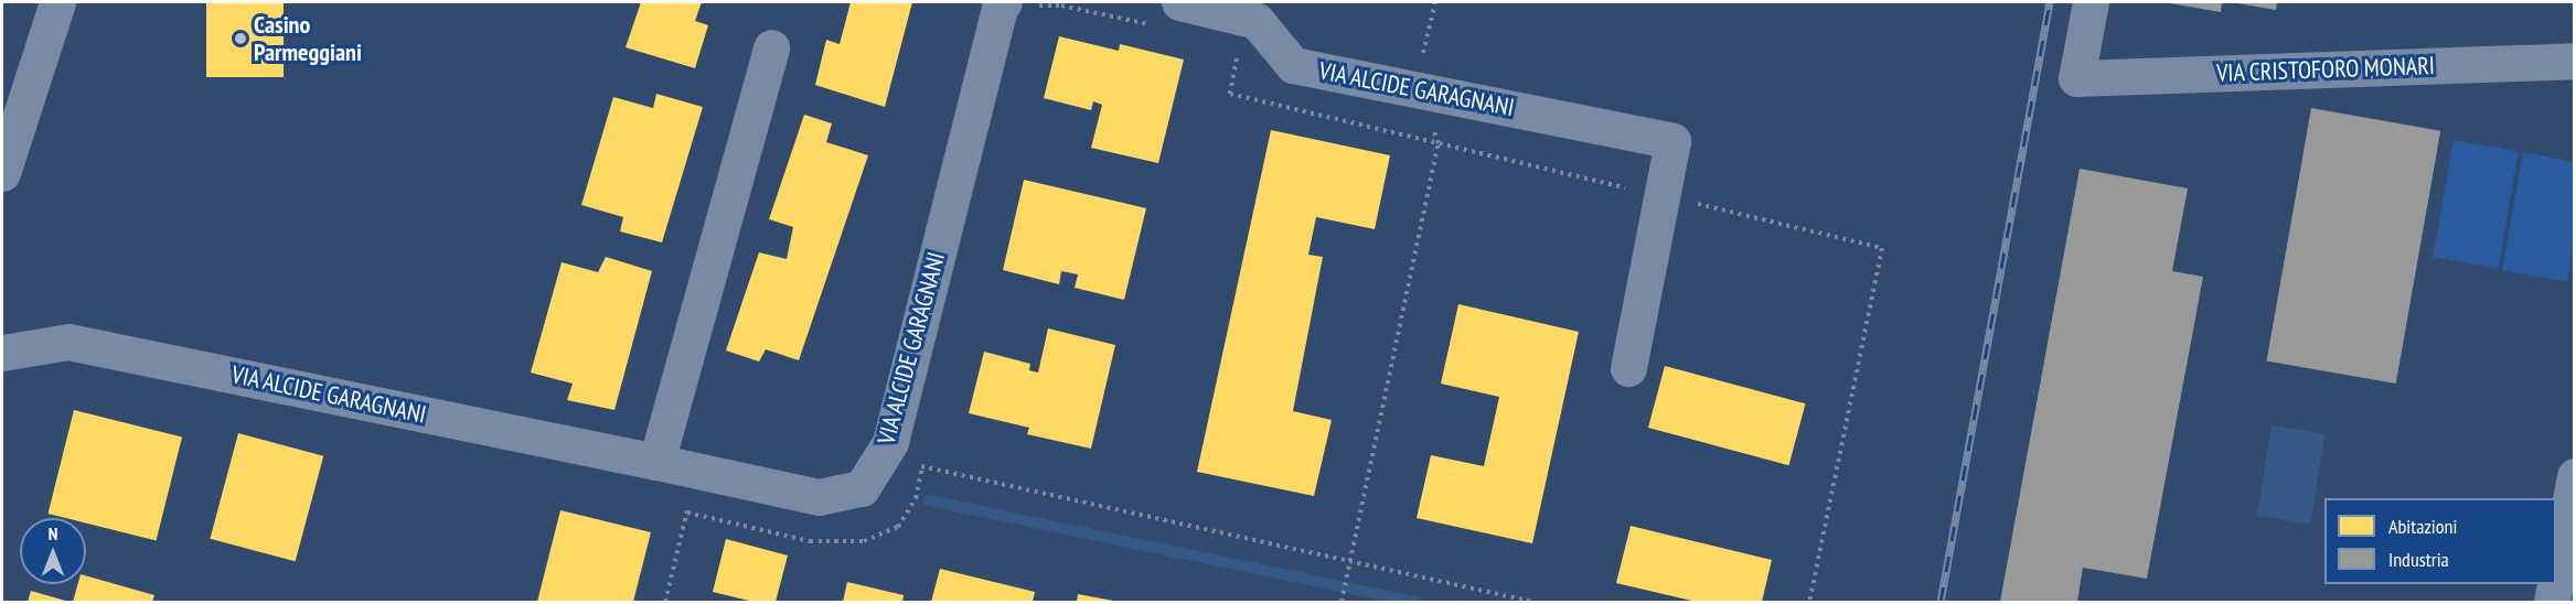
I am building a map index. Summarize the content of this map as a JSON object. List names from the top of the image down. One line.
{"streets":{"street":["VIA CRISTOFORO MONARI","VIA ALCIDE GARAGNANI"]},"places":["Casino Parmeggiani"],"legend":["Abitazioni","Industria"],"north":"top"}
